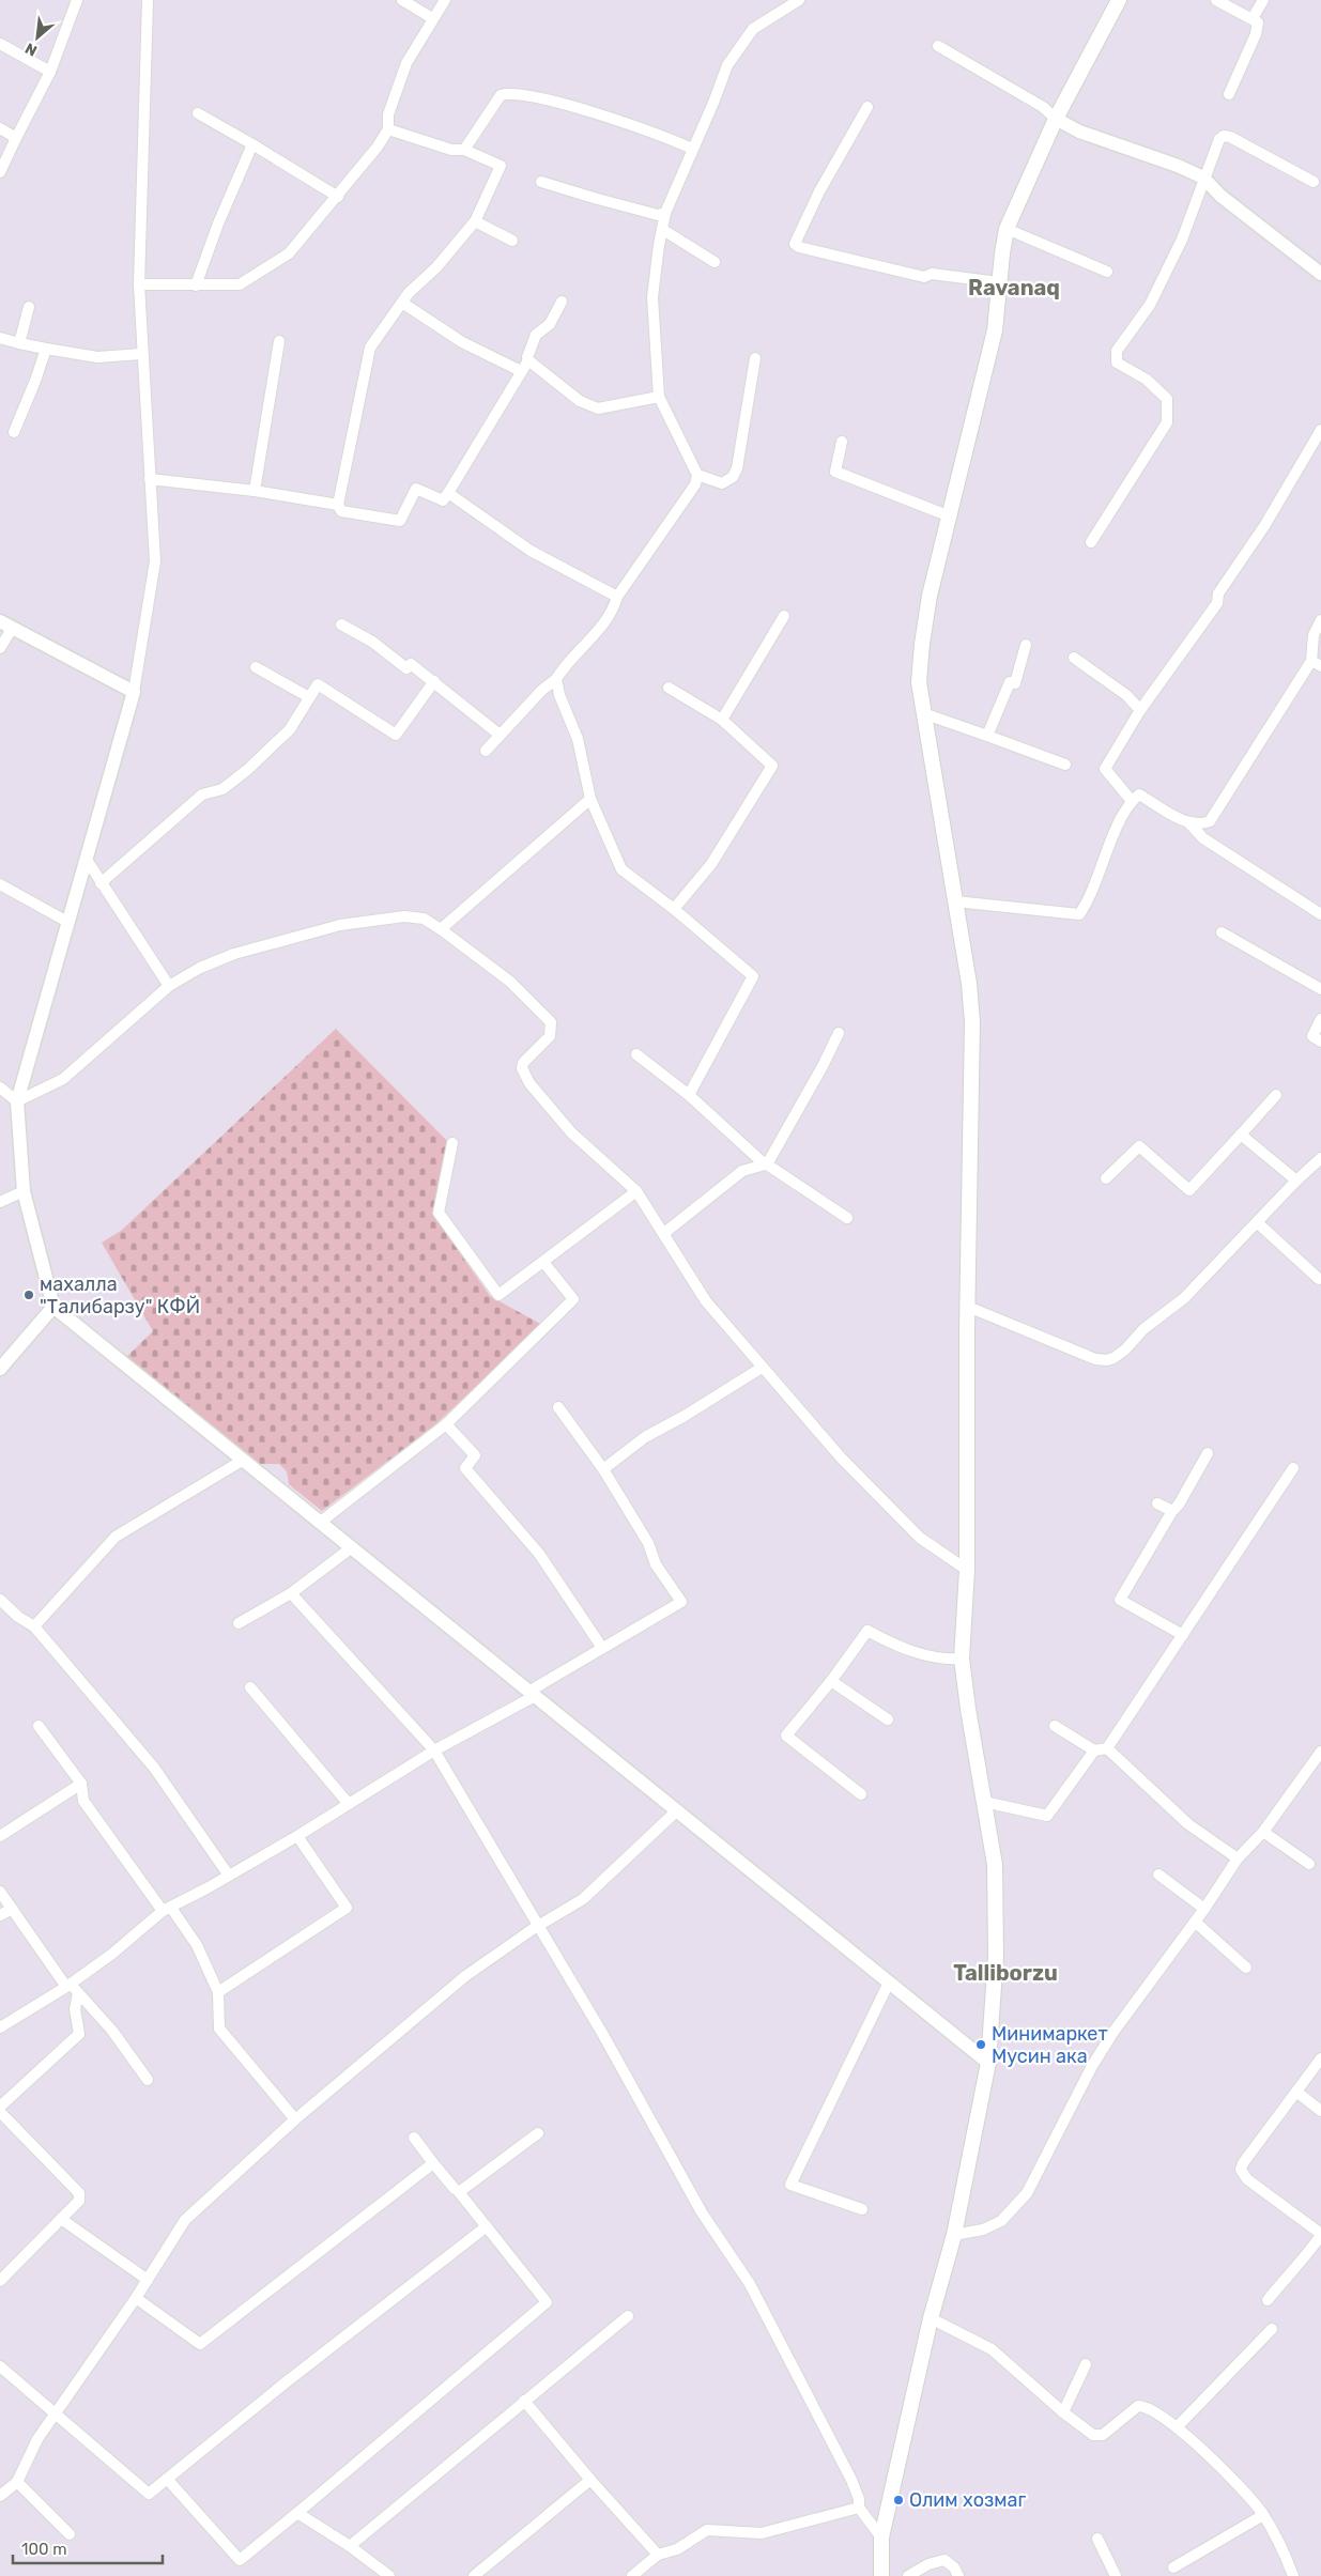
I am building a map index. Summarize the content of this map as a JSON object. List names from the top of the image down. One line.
{"districts":["Ravanaq","Talliborzu"],"places":["махалла \"Талибарзу\" КФЙ","Минимаркет Мусин ака","Олим хозмаг"],"scale_bar":"100 m","north":"bottom left"}
